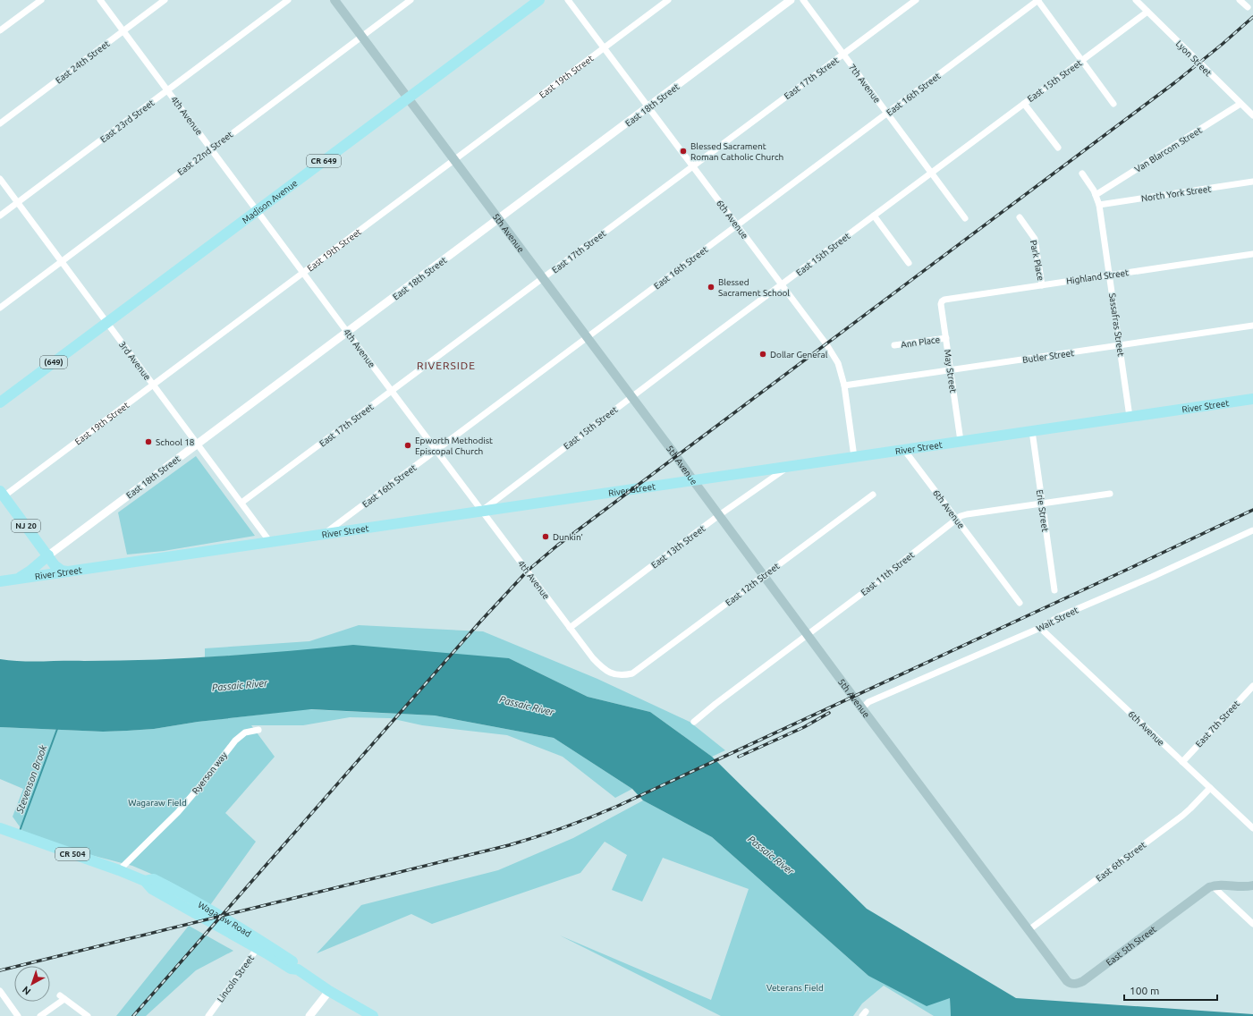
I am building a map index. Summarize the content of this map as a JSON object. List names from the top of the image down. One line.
{"streets":{"main road":["CR 649","Madison Avenue","5th Avenue","(649)","River Street","NJ 20","CR 504","Wagaraw Road","East 5th Street"],"street":["Lyon Street","East 24th Street","East 19th Street","East 17th Street","East 15th Street","7th Avenue","East 16th Street","East 18th Street","4th Avenue","East 23rd Street","Van Blarcom Street","East 22nd Street","North York Street","6th Avenue","Park Place","Highland Street","Sassafras Street","Ann Place","Butler Street","3rd Avenue","May Street","Erie Street","East 13th Street","East 11th Street","East 12th Street","Wait Street","East 7th Street","Ryerson way","East 6th Street","Lincoln Street"]},"crossings":[["Lyon Street","East 15th Street"],["Lyon Street","Van Blarcom Street"],["East 24th Street","4th Avenue"],["East 19th Street","4th Avenue"],["East 19th Street","6th Avenue"],["East 19th Street","5th Avenue"],["East 19th Street","3rd Avenue"],["East 19th Street","NJ 20"],["East 17th Street","7th Avenue"],["East 17th Street","4th Avenue"],["East 17th Street","6th Avenue"],["East 17th Street","5th Avenue"],["East 17th Street","3rd Avenue"],["East 15th Street","7th Avenue"],["East 15th Street","4th Avenue"],["East 15th Street","6th Avenue"],["East 15th Street","5th Avenue"],["East 15th Street","River Street"],["7th Avenue","East 16th Street"],["East 16th Street","4th Avenue"],["East 16th Street","6th Avenue"],["East 16th Street","5th Avenue"],["East 16th Street","River Street"],["East 18th Street","4th Avenue"],["East 18th Street","6th Avenue"],["East 18th Street","5th Avenue"],["East 18th Street","3rd Avenue"],["East 18th Street","River Street"],["East 18th Street","NJ 20"],["4th Avenue","East 23rd Street"],["4th Avenue","East 22nd Street"],["4th Avenue","Madison Avenue"],["4th Avenue","River Street"],["4th Avenue","East 13th Street"],["4th Avenue","East 12th Street"],["East 23rd Street","3rd Avenue"],["Van Blarcom Street","Sassafras Street"],["East 22nd Street","5th Avenue"],["East 22nd Street","3rd Avenue"],["North York Street","Sassafras Street"],["Madison Avenue","5th Avenue"],["Madison Avenue","3rd Avenue"],["6th Avenue","Butler Street"],["6th Avenue","River Street"],["6th Avenue","East 11th Street"],["6th Avenue","Wait Street"],["6th Avenue","East 7th Street"],["6th Avenue","East 6th Street"],["5th Avenue","River Street"],["5th Avenue","East 13th Street"],["5th Avenue","East 11th Street"],["5th Avenue","East 12th Street"],["5th Avenue","Wait Street"],["5th Avenue","East 6th Street"],["5th Avenue","East 5th Street"],["Park Place","Highland Street"],["Highland Street","Sassafras Street"],["Highland Street","May Street"],["Sassafras Street","Butler Street"],["Sassafras Street","River Street"],["Ann Place","May Street"],["Butler Street","May Street"],["3rd Avenue","River Street"],["May Street","River Street"],["River Street","Erie Street"],["River Street","NJ 20"],["River Street","East 13th Street"],["Erie Street","East 11th Street"],["Ryerson way","Wagaraw Road"],["East 6th Street","East 5th Street"],["Wagaraw Road","Lincoln Street"]],"districts":["RIVERSIDE"],"water":["Passaic River","Stevenson Brook"],"parks":["Wagaraw Field","Veterans Field"],"places":["Blessed Sacrament Roman Catholic Church","Blessed Sacrament School","Dollar General","School 18","Epworth Methodist Episcopal Church","Dunkin'"],"scale_bar":"100 m","north":"bottom left"}
